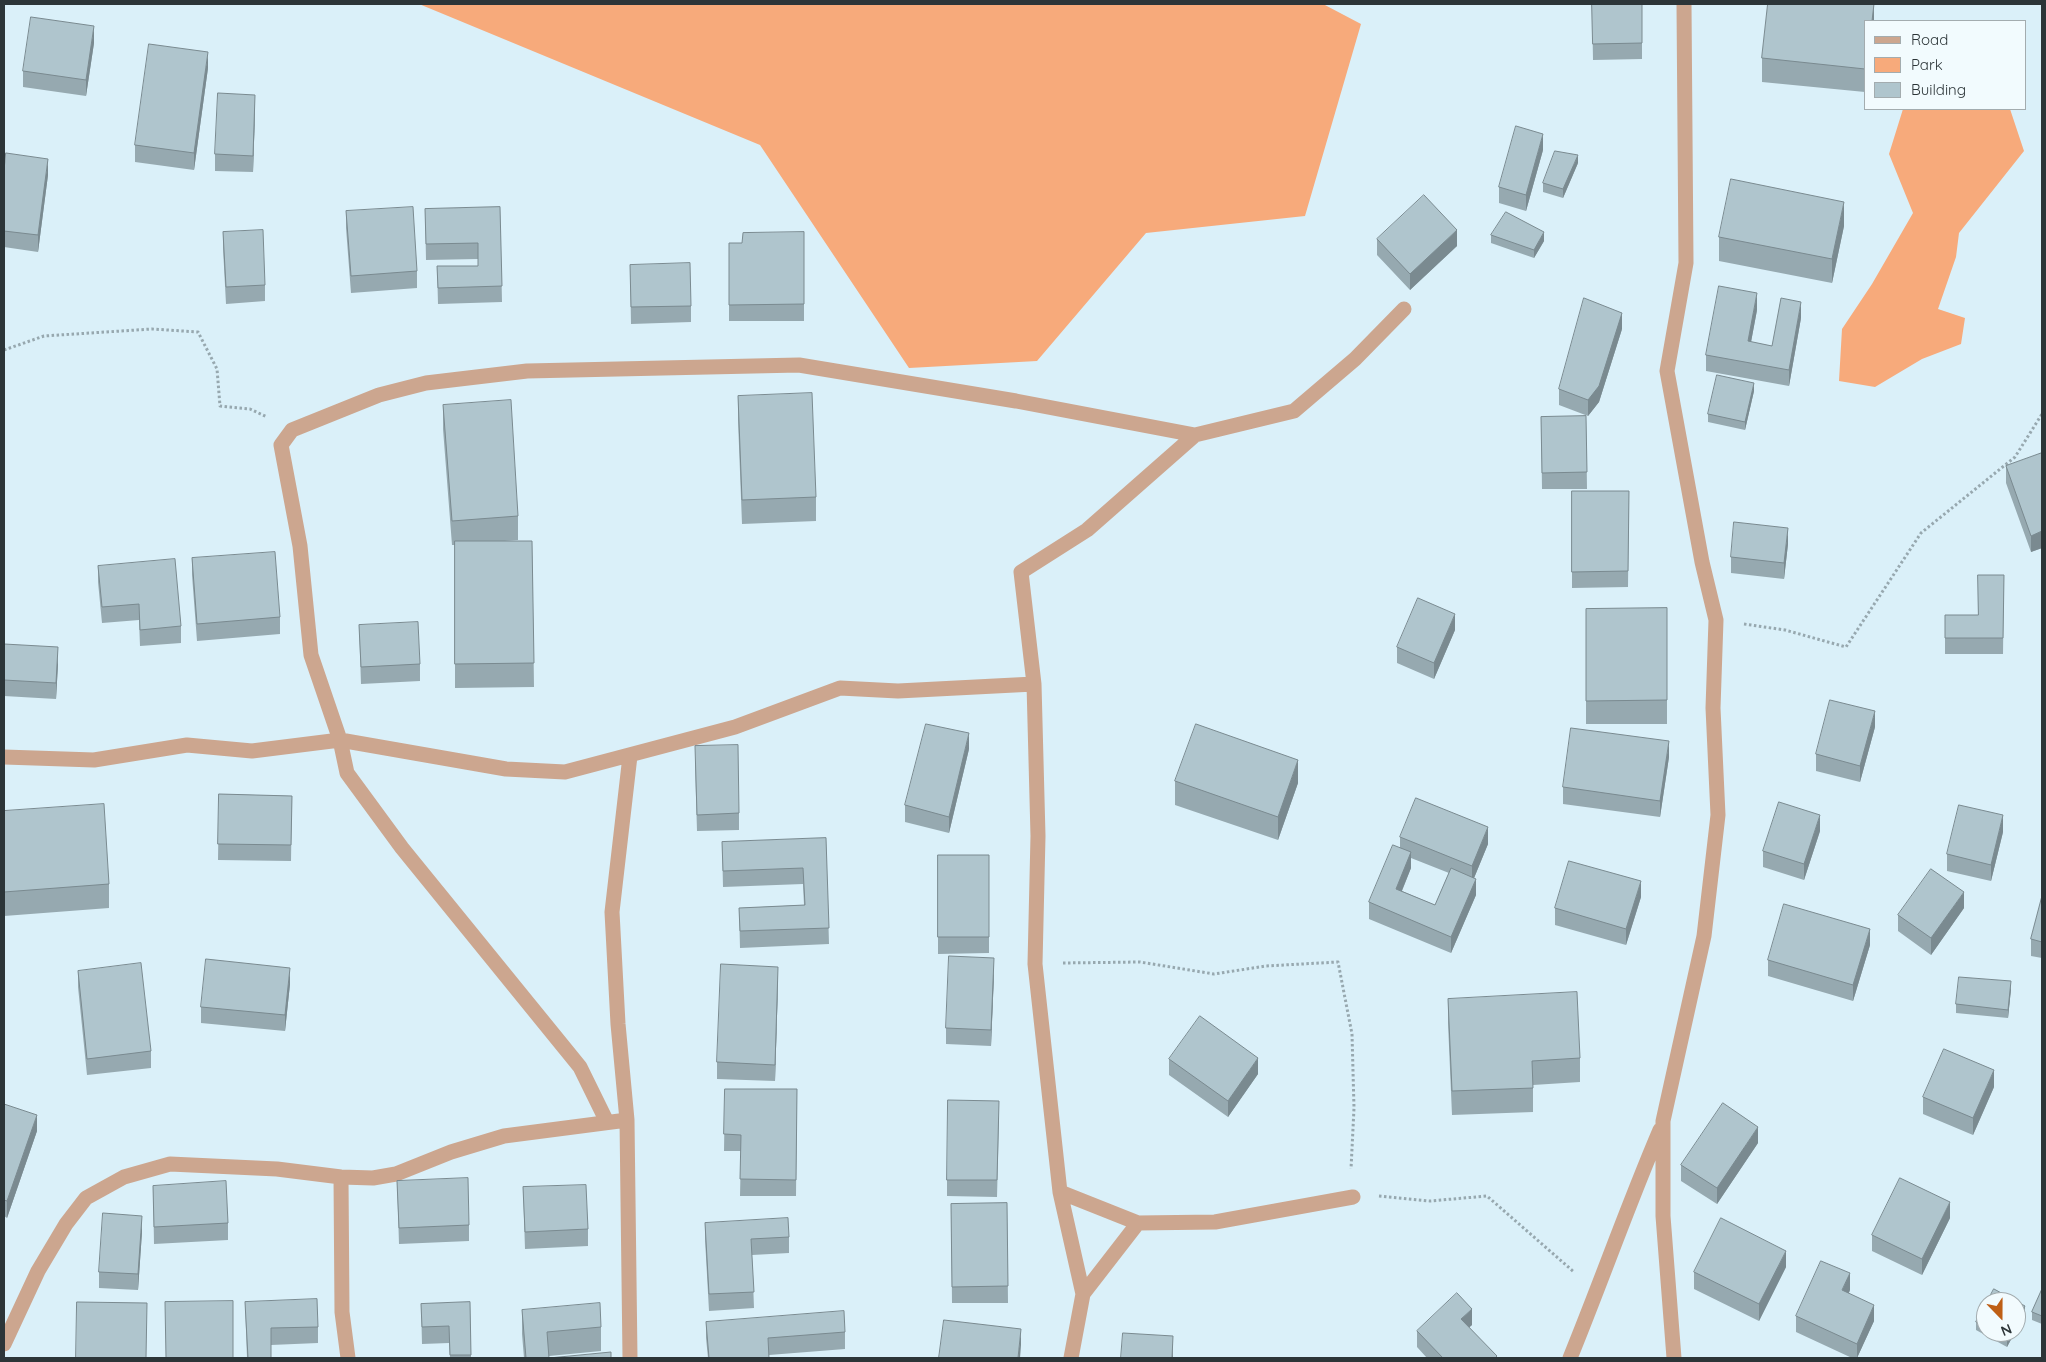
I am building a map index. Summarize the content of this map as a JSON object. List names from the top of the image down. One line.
{"legend":["Road","Park","Building"],"north":"bottom"}
